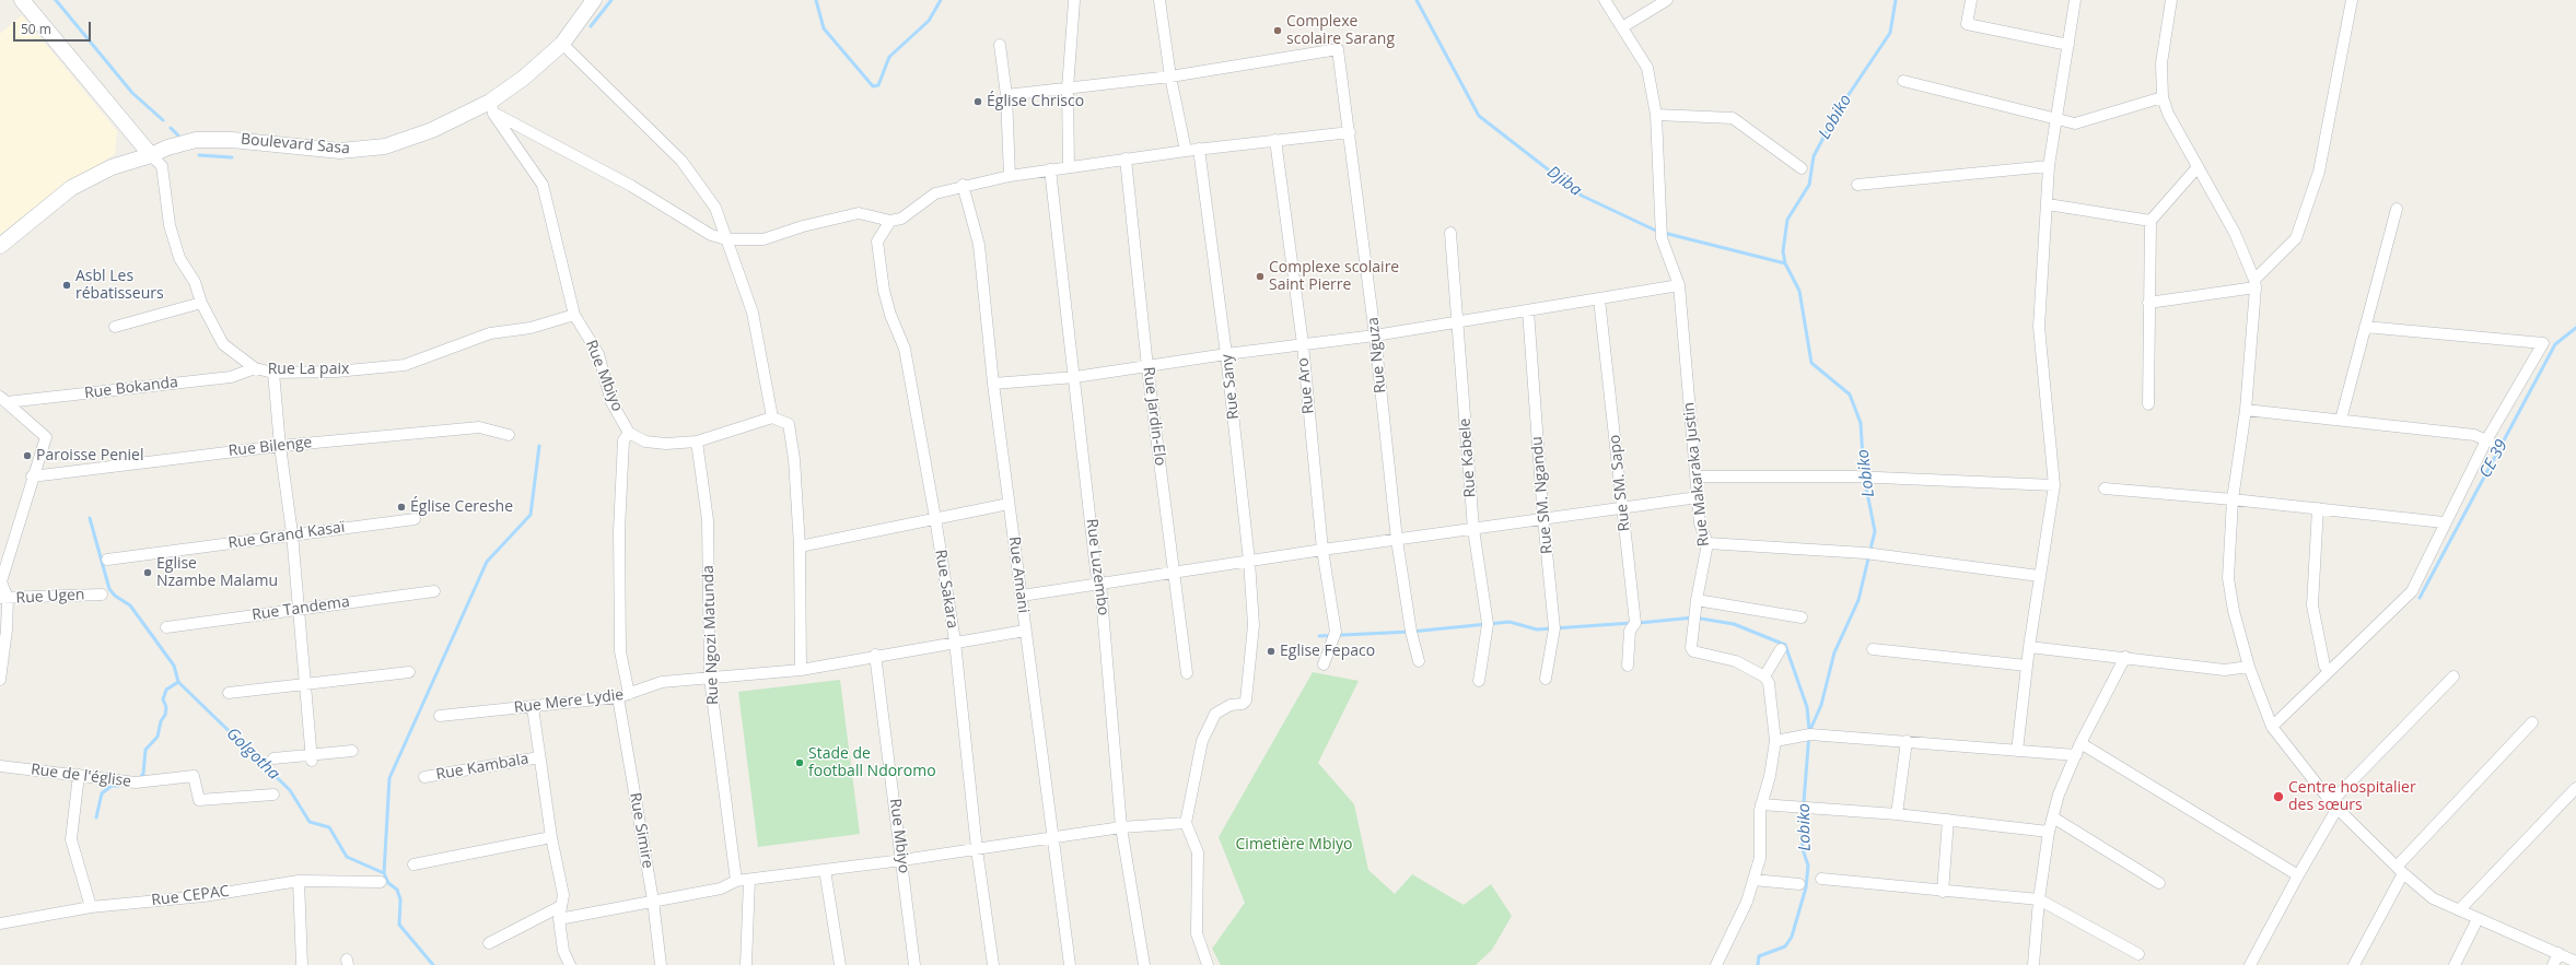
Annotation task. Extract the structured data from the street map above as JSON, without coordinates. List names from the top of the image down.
{
  "streets": {
    "street": [
      "Boulevard Sasa",
      "Rue Nguza",
      "Rue La paix",
      "Rue Mbiyo",
      "Rue Aro",
      "Rue Sany",
      "Rue Bokanda",
      "Rue Jardin-Elo",
      "Rue Bilenge",
      "Rue Kabele",
      "Rue Makaraka Justin",
      "Rue SM. Sapo",
      "Rue SM. Ngandu",
      "Rue Grand Kasaï",
      "Rue Luzembo",
      "Rue Amani",
      "Rue Sakara",
      "Rue Ugen",
      "Rue Tandema",
      "Rue Ngozi Matunda",
      "Rue Mere Lydie",
      "Rue Kambala",
      "Rue de l'église",
      "Rue Simire",
      "Rue CEPAC"
    ]
  },
  "crossings": [
    ["Boulevard Sasa", "Rue La paix"],
    ["Boulevard Sasa", "Rue Mbiyo"],
    ["Rue La paix", "Rue Mbiyo"],
    ["Rue La paix", "Rue Bokanda"],
    ["Rue Mbiyo", "Rue Mere Lydie"],
    ["Rue Amani", "Rue Mere Lydie"],
    ["Rue Sakara", "Rue Mere Lydie"],
    ["Rue Ngozi Matunda", "Rue Mere Lydie"],
    ["Rue Mere Lydie", "Rue Simire"]
  ],
  "water": [
    "Lobiko",
    "Djiba",
    "CE 39",
    "Golgotha"
  ],
  "parks": ["Cimetière Mbiyo"],
  "places": [
    "Complexe scolaire Sarang",
    "Église Chrisco",
    "Complexe scolaire Saint Pierre",
    "Asbl Les rébatisseurs",
    "Paroisse Peniel",
    "Église Cereshe",
    "Eglise Nzambe Malamu",
    "Eglise Fepaco",
    "Stade de football Ndoromo",
    "Centre hospitalier des sœurs"
  ],
  "scale_bar": "50 m"
}
